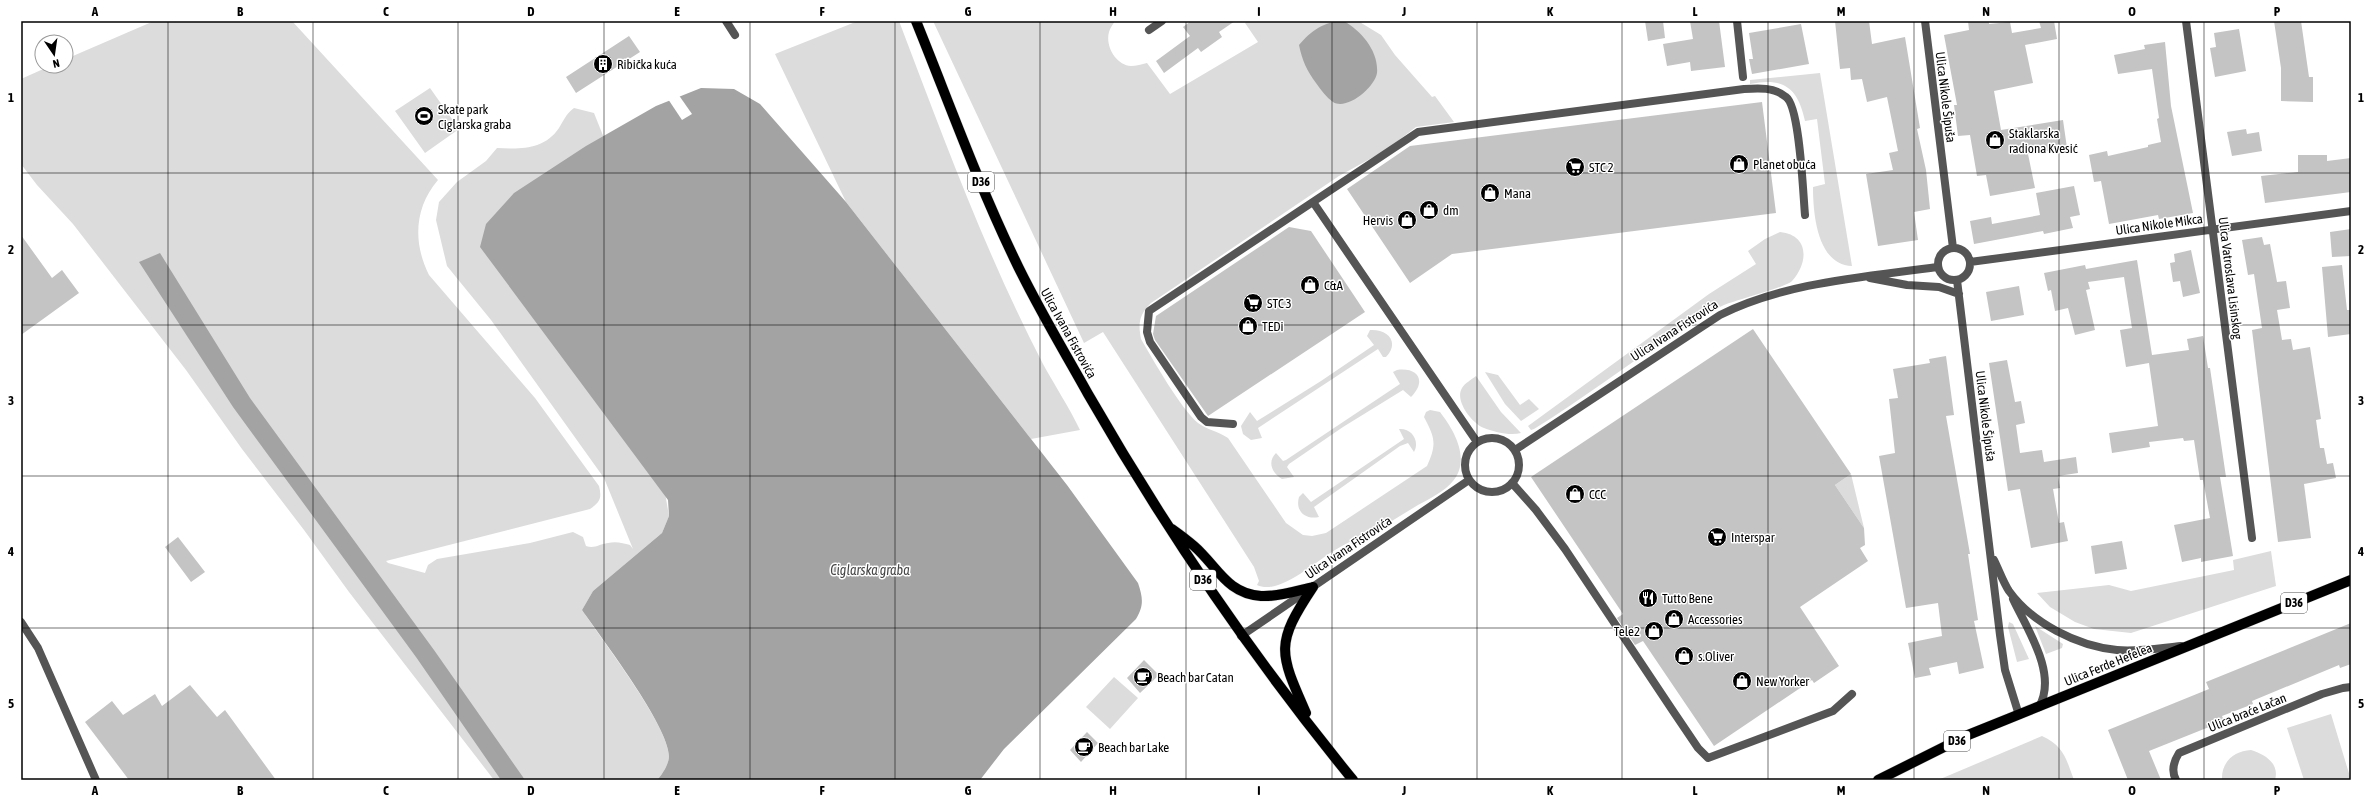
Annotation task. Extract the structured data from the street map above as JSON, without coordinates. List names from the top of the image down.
{
  "streets": {
    "main road": ["D36", "Ulica Ivana Fistrovića", "Ulica Ferde Hefelea"],
    "street": [
      "Ulica Nikole Šipuša",
      "Ulica Nikole Mikca",
      "Ulica Vatroslava Lisinskog",
      "Ulica braće Lačan"
    ]
  },
  "crossings": [
    ["Ulica Nikole Šipuša", "Ulica Nikole Mikca"],
    ["Ulica Nikole Šipuša", "Ulica Ivana Fistrovića"],
    ["Ulica Nikole Šipuša", "Ulica Ferde Hefelea"],
    ["Ulica Nikole Mikca", "Ulica Vatroslava Lisinskog"],
    ["Ulica Nikole Mikca", "Ulica Ivana Fistrovića"]
  ],
  "water": ["Ciglarska graba"],
  "places": {
    "building": ["Ribička kuća"],
    "sports": ["Skate park Ciglarska graba"],
    "shop": [
      "Staklarska radiona Kvesić",
      "Planet obuća",
      "Mana",
      "dm",
      "Hervis",
      "C&A",
      "TEDi",
      "CCC",
      "Accessories",
      "Tele2",
      "s.Oliver",
      "New Yorker"
    ],
    "supermarket": ["STC 2", "STC 3", "Interspar"],
    "restaurant": ["Tutto Bene"],
    "cafe": ["Beach bar Catan", "Beach bar Lake"]
  },
  "north": "bottom",
  "grid": {
    "columns": [
      "A",
      "B",
      "C",
      "D",
      "E",
      "F",
      "G",
      "H",
      "I",
      "J",
      "K",
      "L",
      "M",
      "N",
      "O",
      "P"
    ],
    "rows": [
      "1",
      "2",
      "3",
      "4",
      "5"
    ]
  }
}
